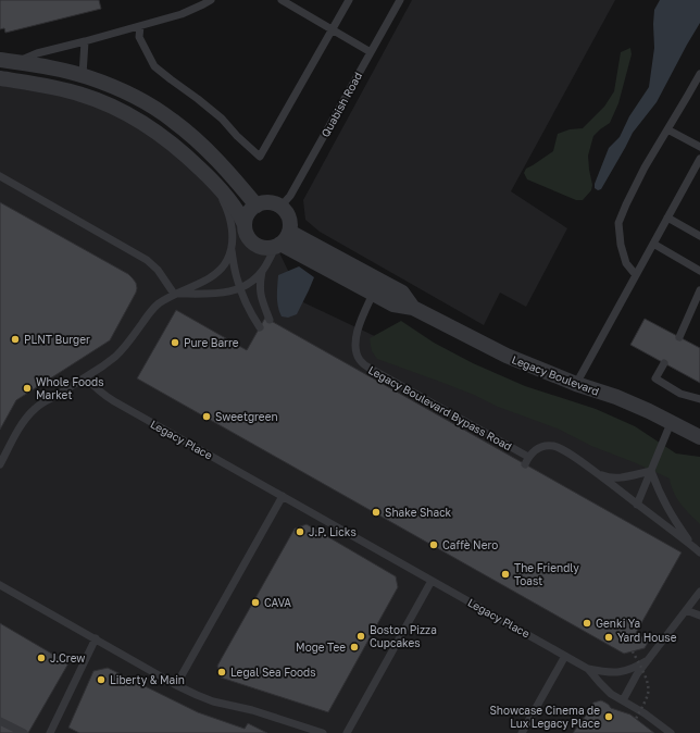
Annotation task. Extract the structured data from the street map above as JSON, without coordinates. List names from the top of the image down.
{
  "streets": {
    "street": ["Legacy Boulevard"],
    "lane": ["Quabish Road", "Legacy Boulevard Bypass Road", "Legacy Place"]
  },
  "crossings": [
    ["Quabish Road", "Legacy Boulevard"],
    ["Legacy Boulevard", "Legacy Boulevard Bypass Road"]
  ],
  "places": [
    "PLNT Burger",
    "Pure Barre",
    "Whole Foods Market",
    "Sweetgreen",
    "Shake Shack",
    "J.P. Licks",
    "Caffè Nero",
    "The Friendly Toast",
    "CAVA",
    "Genki Ya",
    "Boston Pizza Cupcakes",
    "Yard House",
    "Moge Tee",
    "J.Crew",
    "Legal Sea Foods",
    "Liberty & Main",
    "Showcase Cinema de Lux Legacy Place"
  ]
}
